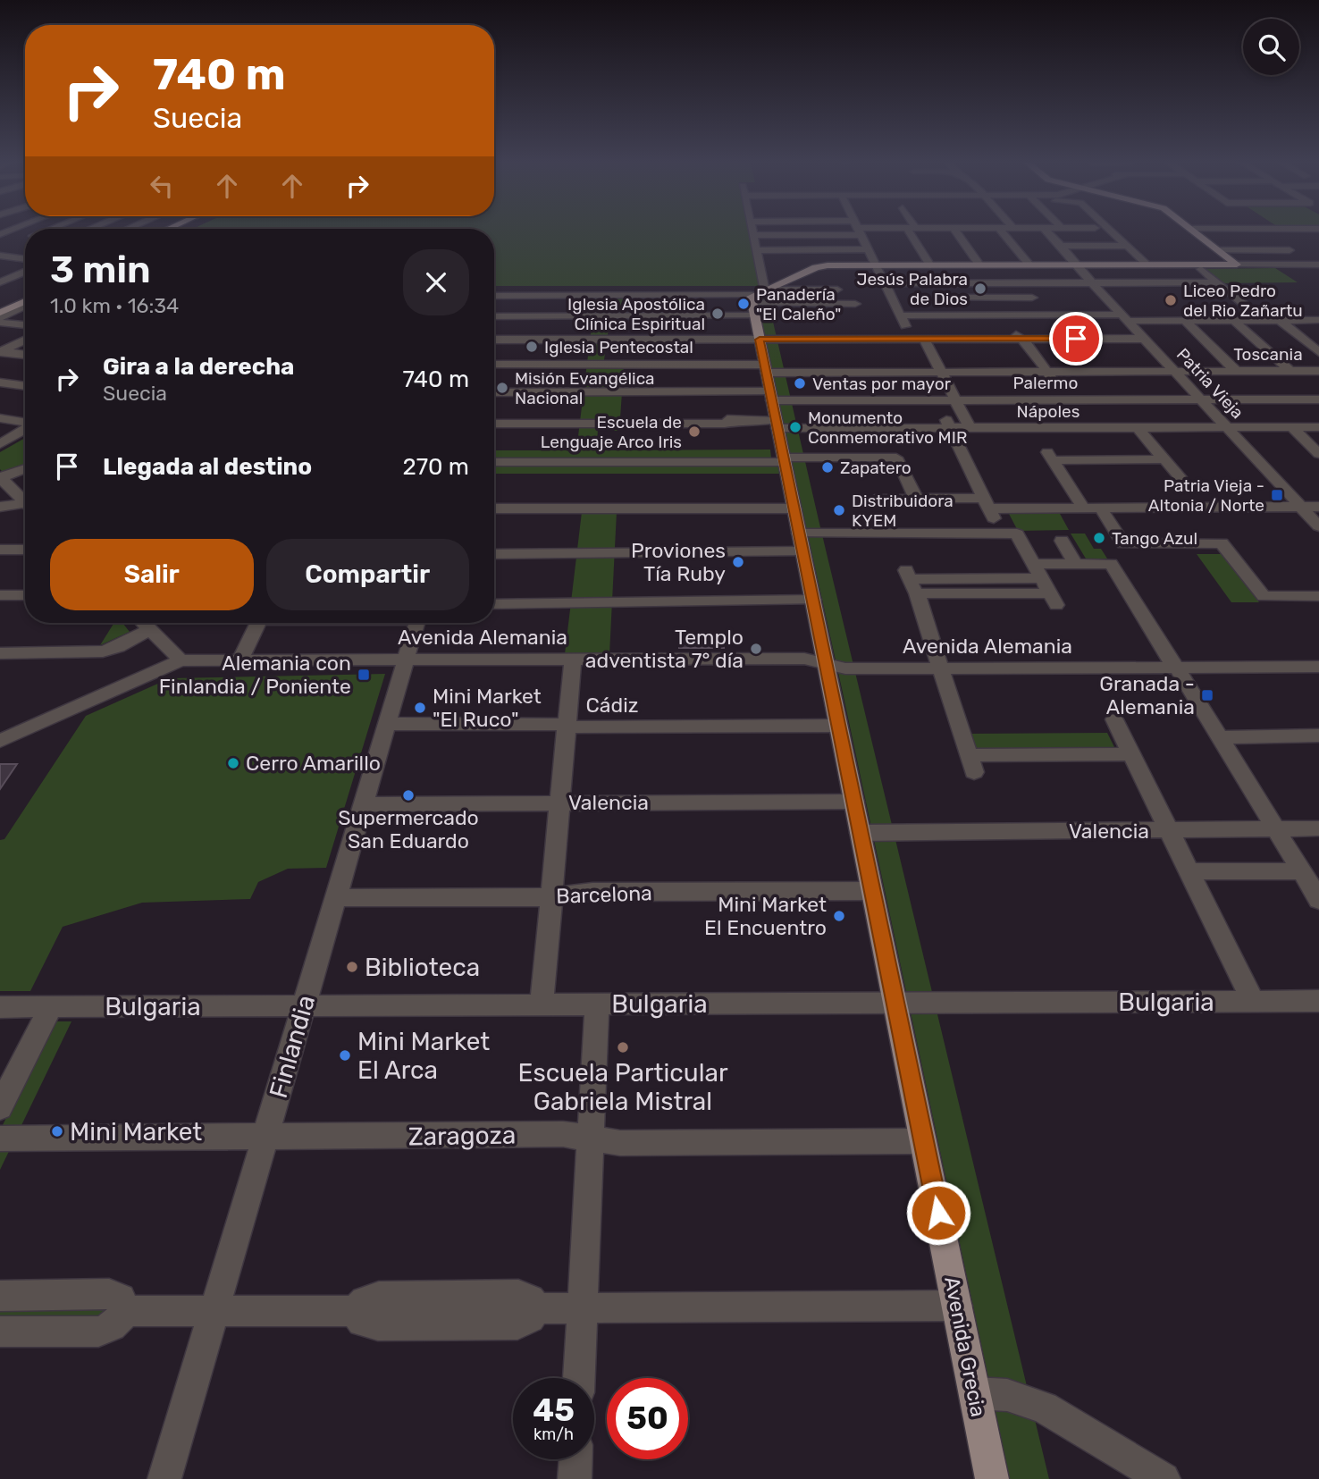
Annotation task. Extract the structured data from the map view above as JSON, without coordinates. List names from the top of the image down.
{
  "streets": {
    "main road": ["Avenida Grecia"],
    "street": [
      "Toscania",
      "Palermo",
      "Patria Vieja",
      "Nápoles",
      "Avenida Alemania",
      "Cádiz",
      "Valencia",
      "Barcelona",
      "Bulgaria",
      "Finlandia",
      "Zaragoza"
    ]
  },
  "crossings": [
    ["Toscania", "Patria Vieja"],
    ["Toscania", "Avenida Grecia"],
    ["Palermo", "Patria Vieja"],
    ["Palermo", "Nápoles"],
    ["Palermo", "Avenida Grecia"],
    ["Patria Vieja", "Nápoles"],
    ["Nápoles", "Avenida Grecia"],
    ["Avenida Alemania", "Finlandia"],
    ["Avenida Alemania", "Avenida Grecia"],
    ["Cádiz", "Finlandia"],
    ["Cádiz", "Avenida Grecia"],
    ["Valencia", "Finlandia"],
    ["Valencia", "Avenida Grecia"],
    ["Barcelona", "Finlandia"],
    ["Barcelona", "Avenida Grecia"],
    ["Bulgaria", "Finlandia"],
    ["Bulgaria", "Avenida Grecia"],
    ["Finlandia", "Zaragoza"],
    ["Zaragoza", "Avenida Grecia"]
  ],
  "places": {
    "other": [
      "Jesús Palabra de Dios",
      "Liceo Pedro del Rio Zañartu",
      "Panadería \"El Caleño\"",
      "Iglesia Apostólica Clínica Espiritual",
      "Iglesia Pentecostal",
      "Ventas por mayor",
      "Misión Evangélica Nacional",
      "Monumento Conmemorativo MIR",
      "Escuela de Lenguaje Arco Iris",
      "Zapatero",
      "Distribuidora KYEM",
      "Tango Azul",
      "Proviones Tía Ruby",
      "Templo adventista 7° día",
      "Mini Market \"El Ruco\"",
      "Cerro Amarillo",
      "Supermercado San Eduardo",
      "Mini Market El Encuentro",
      "Biblioteca",
      "Escuela Particular Gabriela Mistral",
      "Mini Market El Arca",
      "Mini Market"
    ],
    "transit": ["Patria Vieja - Altonia / Norte", "Alemania con Finlandia / Poniente", "Granada - Alemania"]
  },
  "page": {
    "turn": ["740 m", "Suecia"],
    "heading": ["3 min", "1.0 km · 16:34"],
    "list": [
      {
        "name": "Gira a la derecha",
        "note": "Suecia",
        "value": "740 m"
      },
      {
        "name": "Llegada al destino",
        "value": "270 m"
      }
    ],
    "buttons": ["Salir", "Compartir"],
    "speed": "45 km/h",
    "limit": "50"
  }
}
